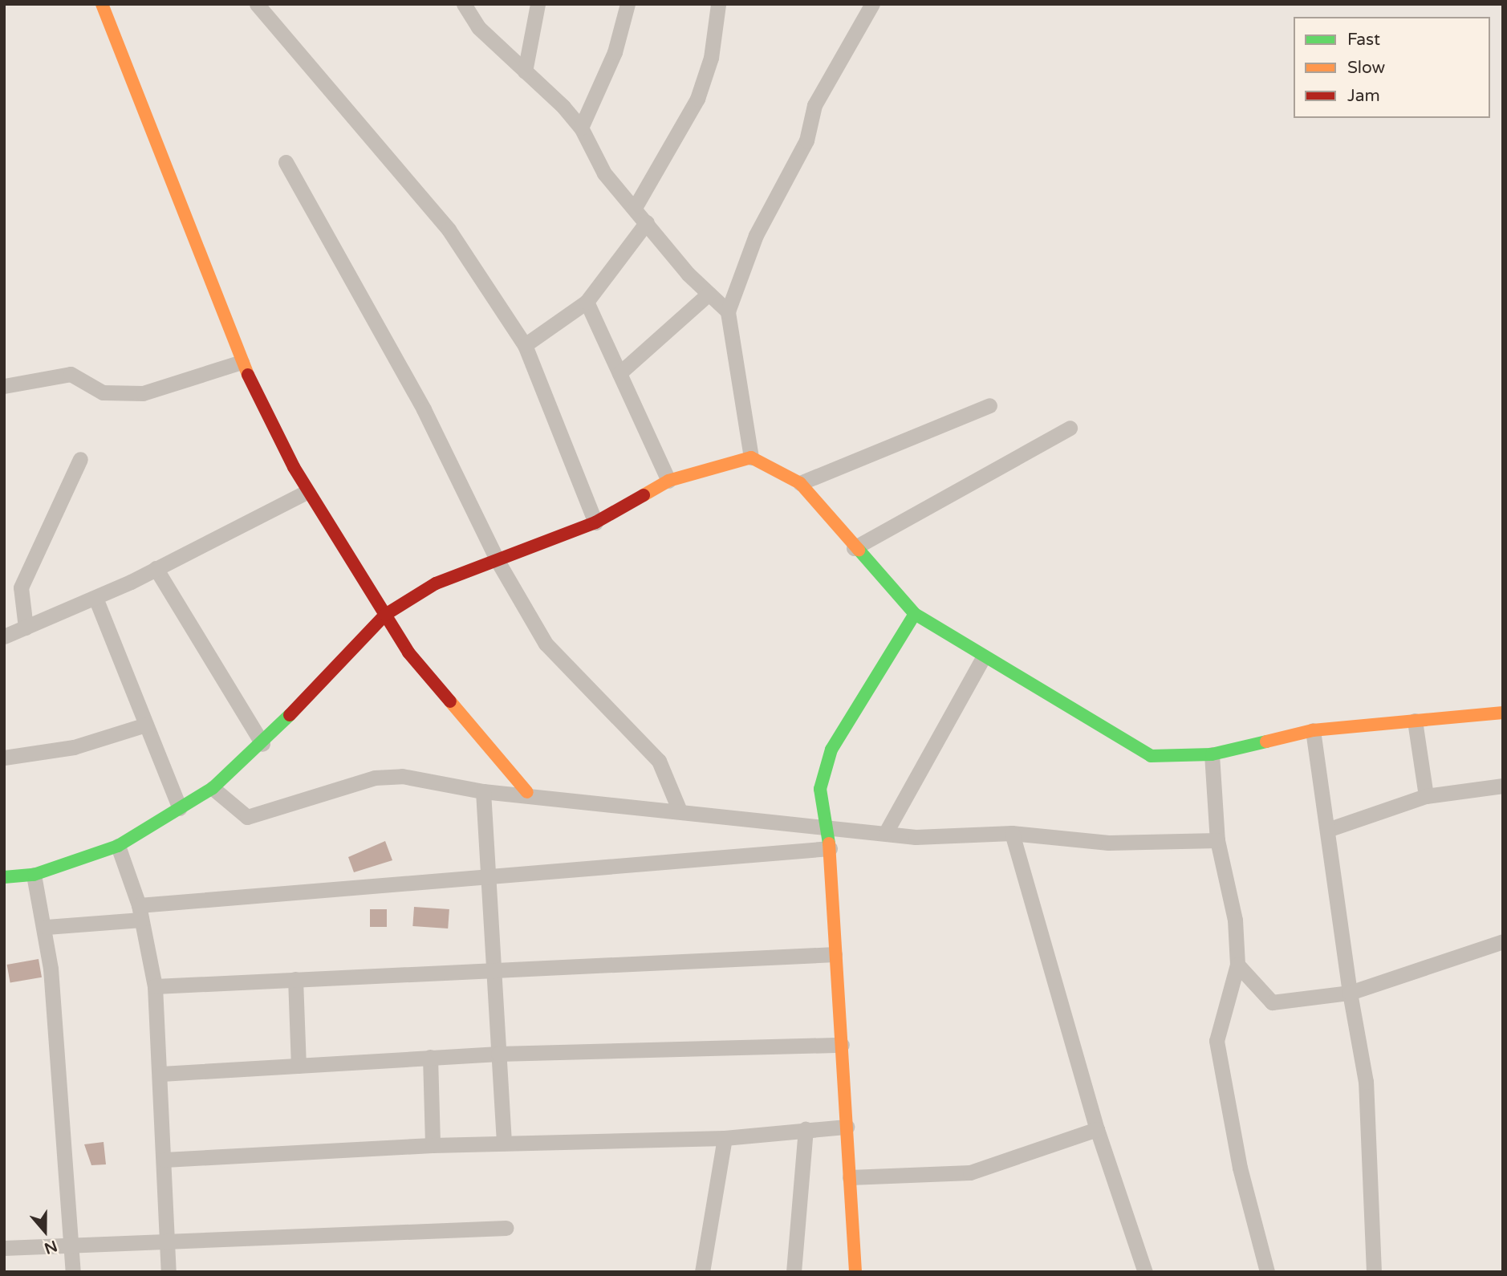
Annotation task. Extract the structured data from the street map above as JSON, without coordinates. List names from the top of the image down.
{
  "legend": ["Fast", "Slow", "Jam"],
  "north": "bottom"
}
